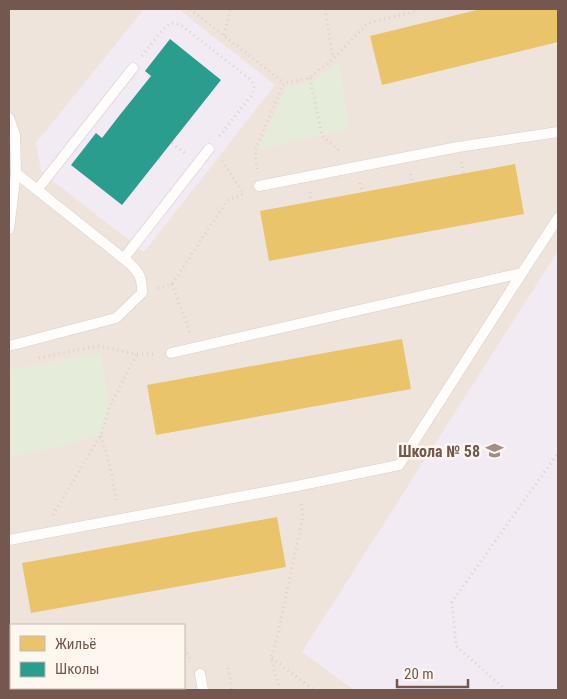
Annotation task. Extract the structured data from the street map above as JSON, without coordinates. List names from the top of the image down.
{
  "places": {
    "school or university": ["Школа № 58"]
  },
  "legend": ["Жильё", "Школы"],
  "scale_bar": "20 m"
}
